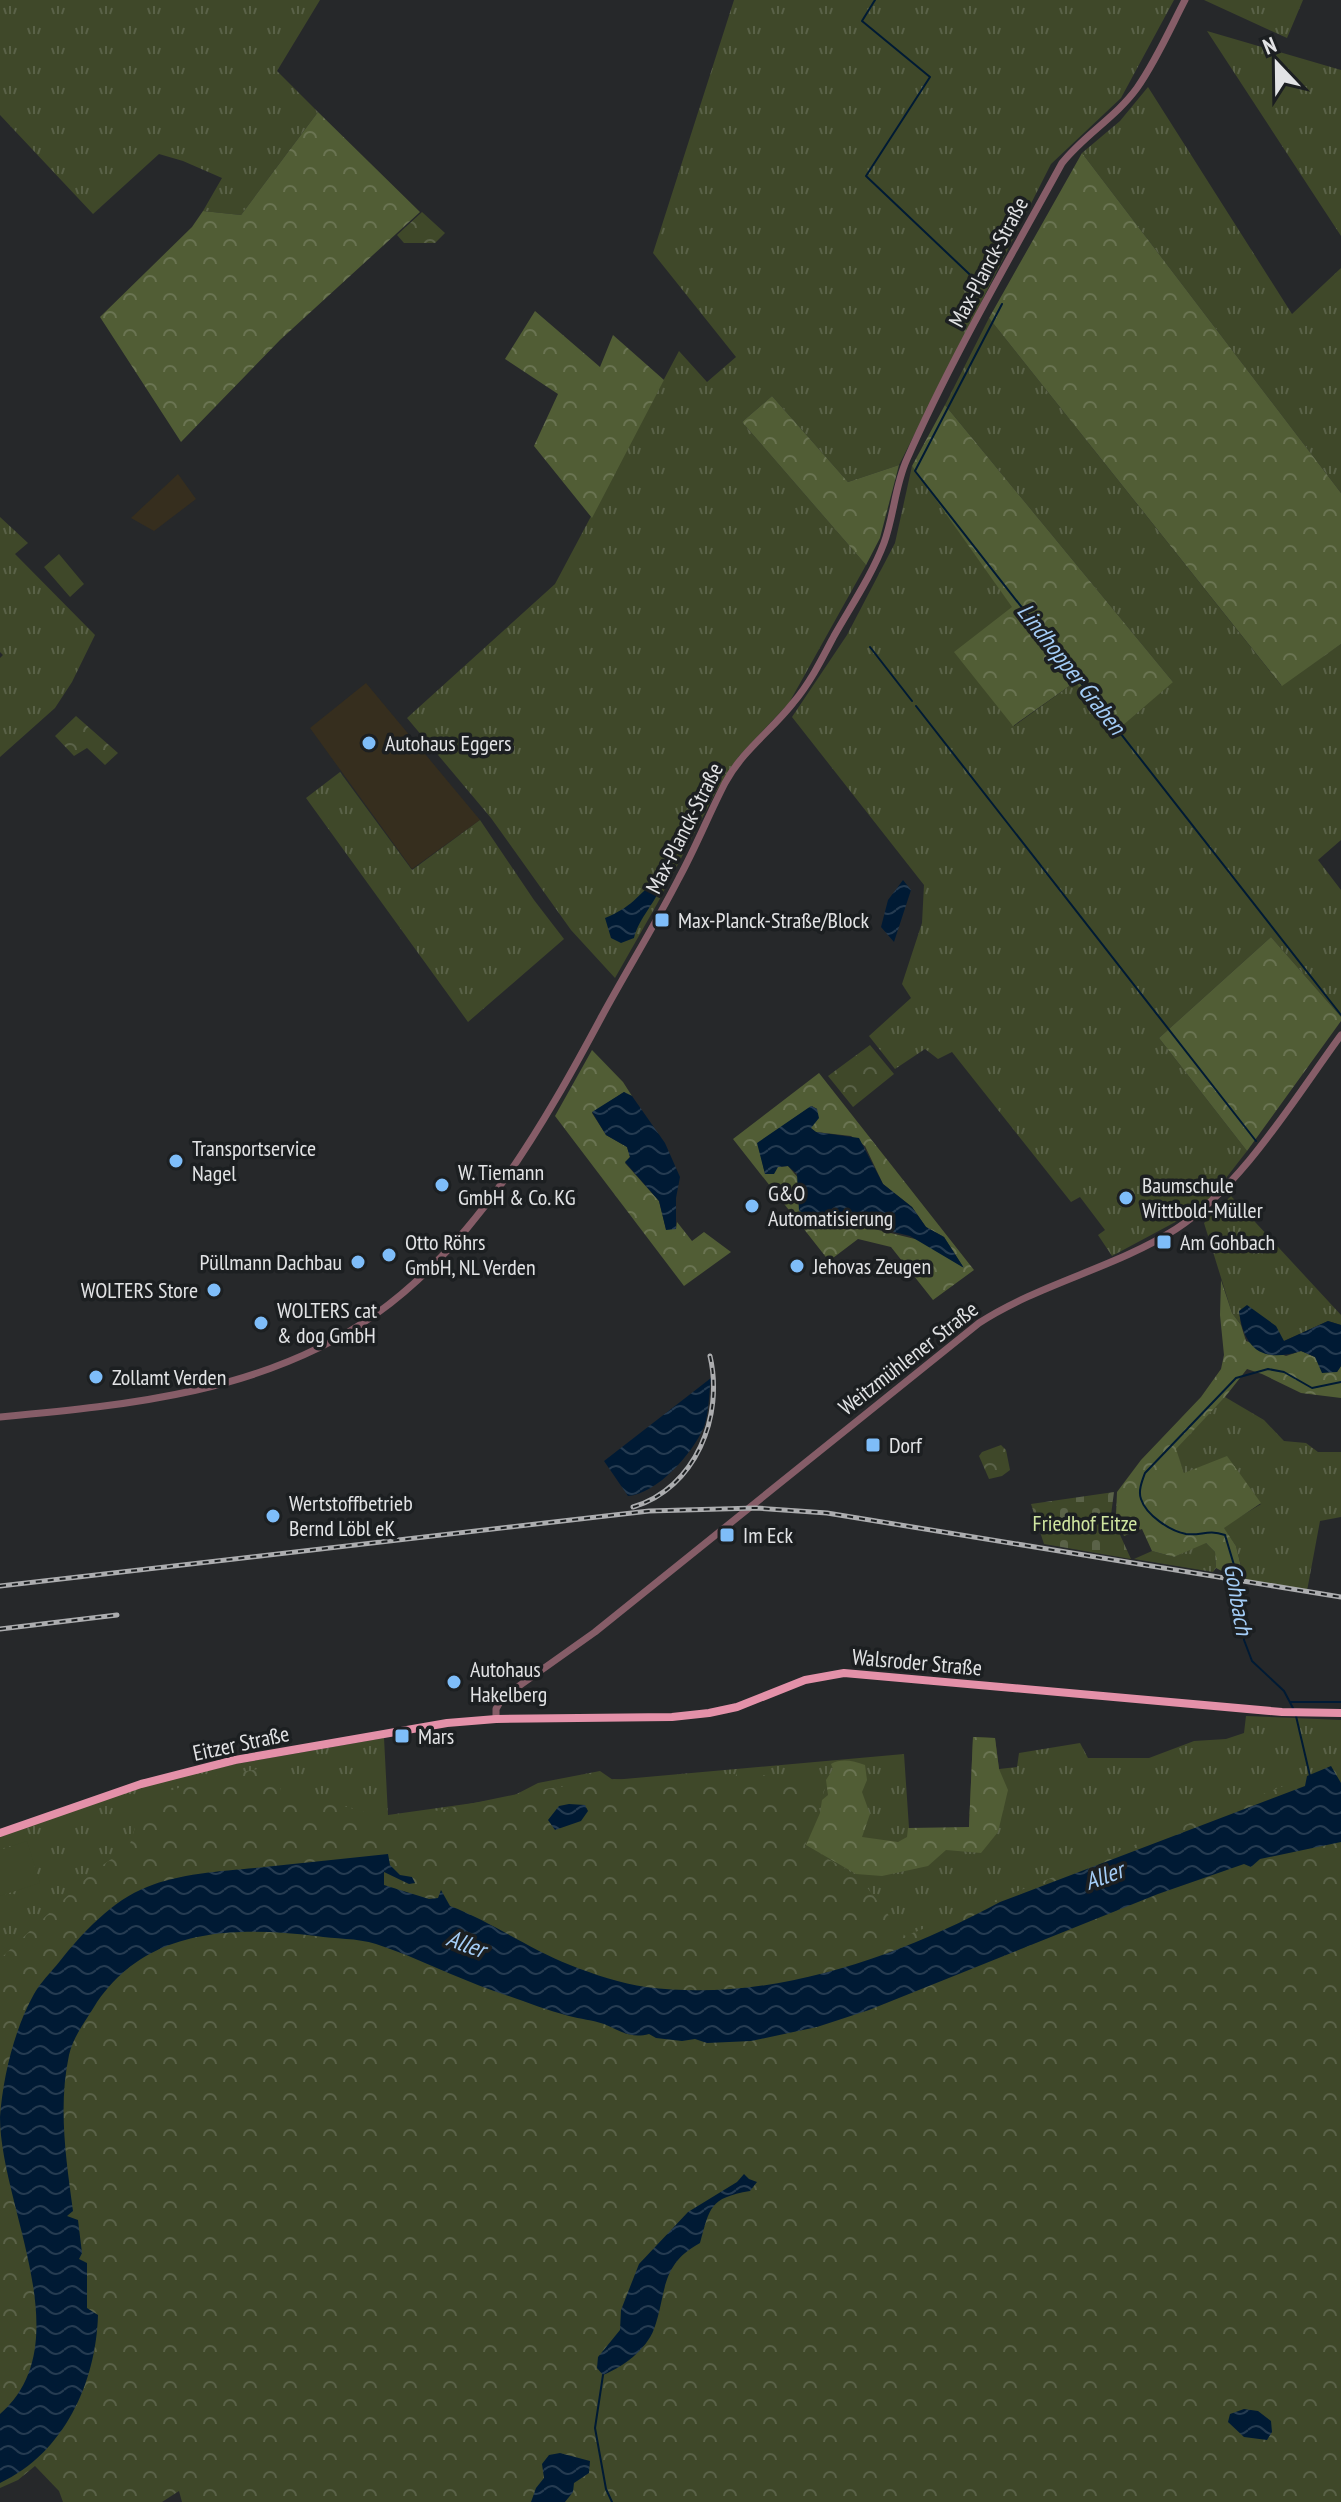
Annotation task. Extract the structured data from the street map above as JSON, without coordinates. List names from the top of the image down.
{
  "streets": {
    "main road": ["Walsroder Straße", "Eitzer Straße"],
    "street": ["Max-Planck-Straße", "Weitzmühlener Straße"]
  },
  "crossings": [
    ["Weitzmühlener Straße", "Walsroder Straße"],
    ["Weitzmühlener Straße", "Eitzer Straße"],
    ["Walsroder Straße", "Eitzer Straße"]
  ],
  "water": ["Lindhopper Graben", "Gohbach", "Aller"],
  "parks": ["Friedhof Eitze"],
  "places": {
    "other": [
      "Autohaus Eggers",
      "Transportservice Nagel",
      "W. Tiemann GmbH & Co. KG",
      "Baumschule Wittbold-Müller",
      "G&O Automatisierung",
      "Otto Röhrs GmbH, NL Verden",
      "Püllmann Dachbau",
      "Jehovas Zeugen",
      "WOLTERS Store",
      "WOLTERS cat & dog GmbH",
      "Zollamt Verden",
      "Wertstoffbetrieb Bernd Löbl eK",
      "Autohaus Hakelberg"
    ],
    "transit": [
      "Max-Planck-Straße/Block",
      "Am Gohbach",
      "Dorf",
      "Im Eck",
      "Mars"
    ]
  },
  "north": "top"
}
